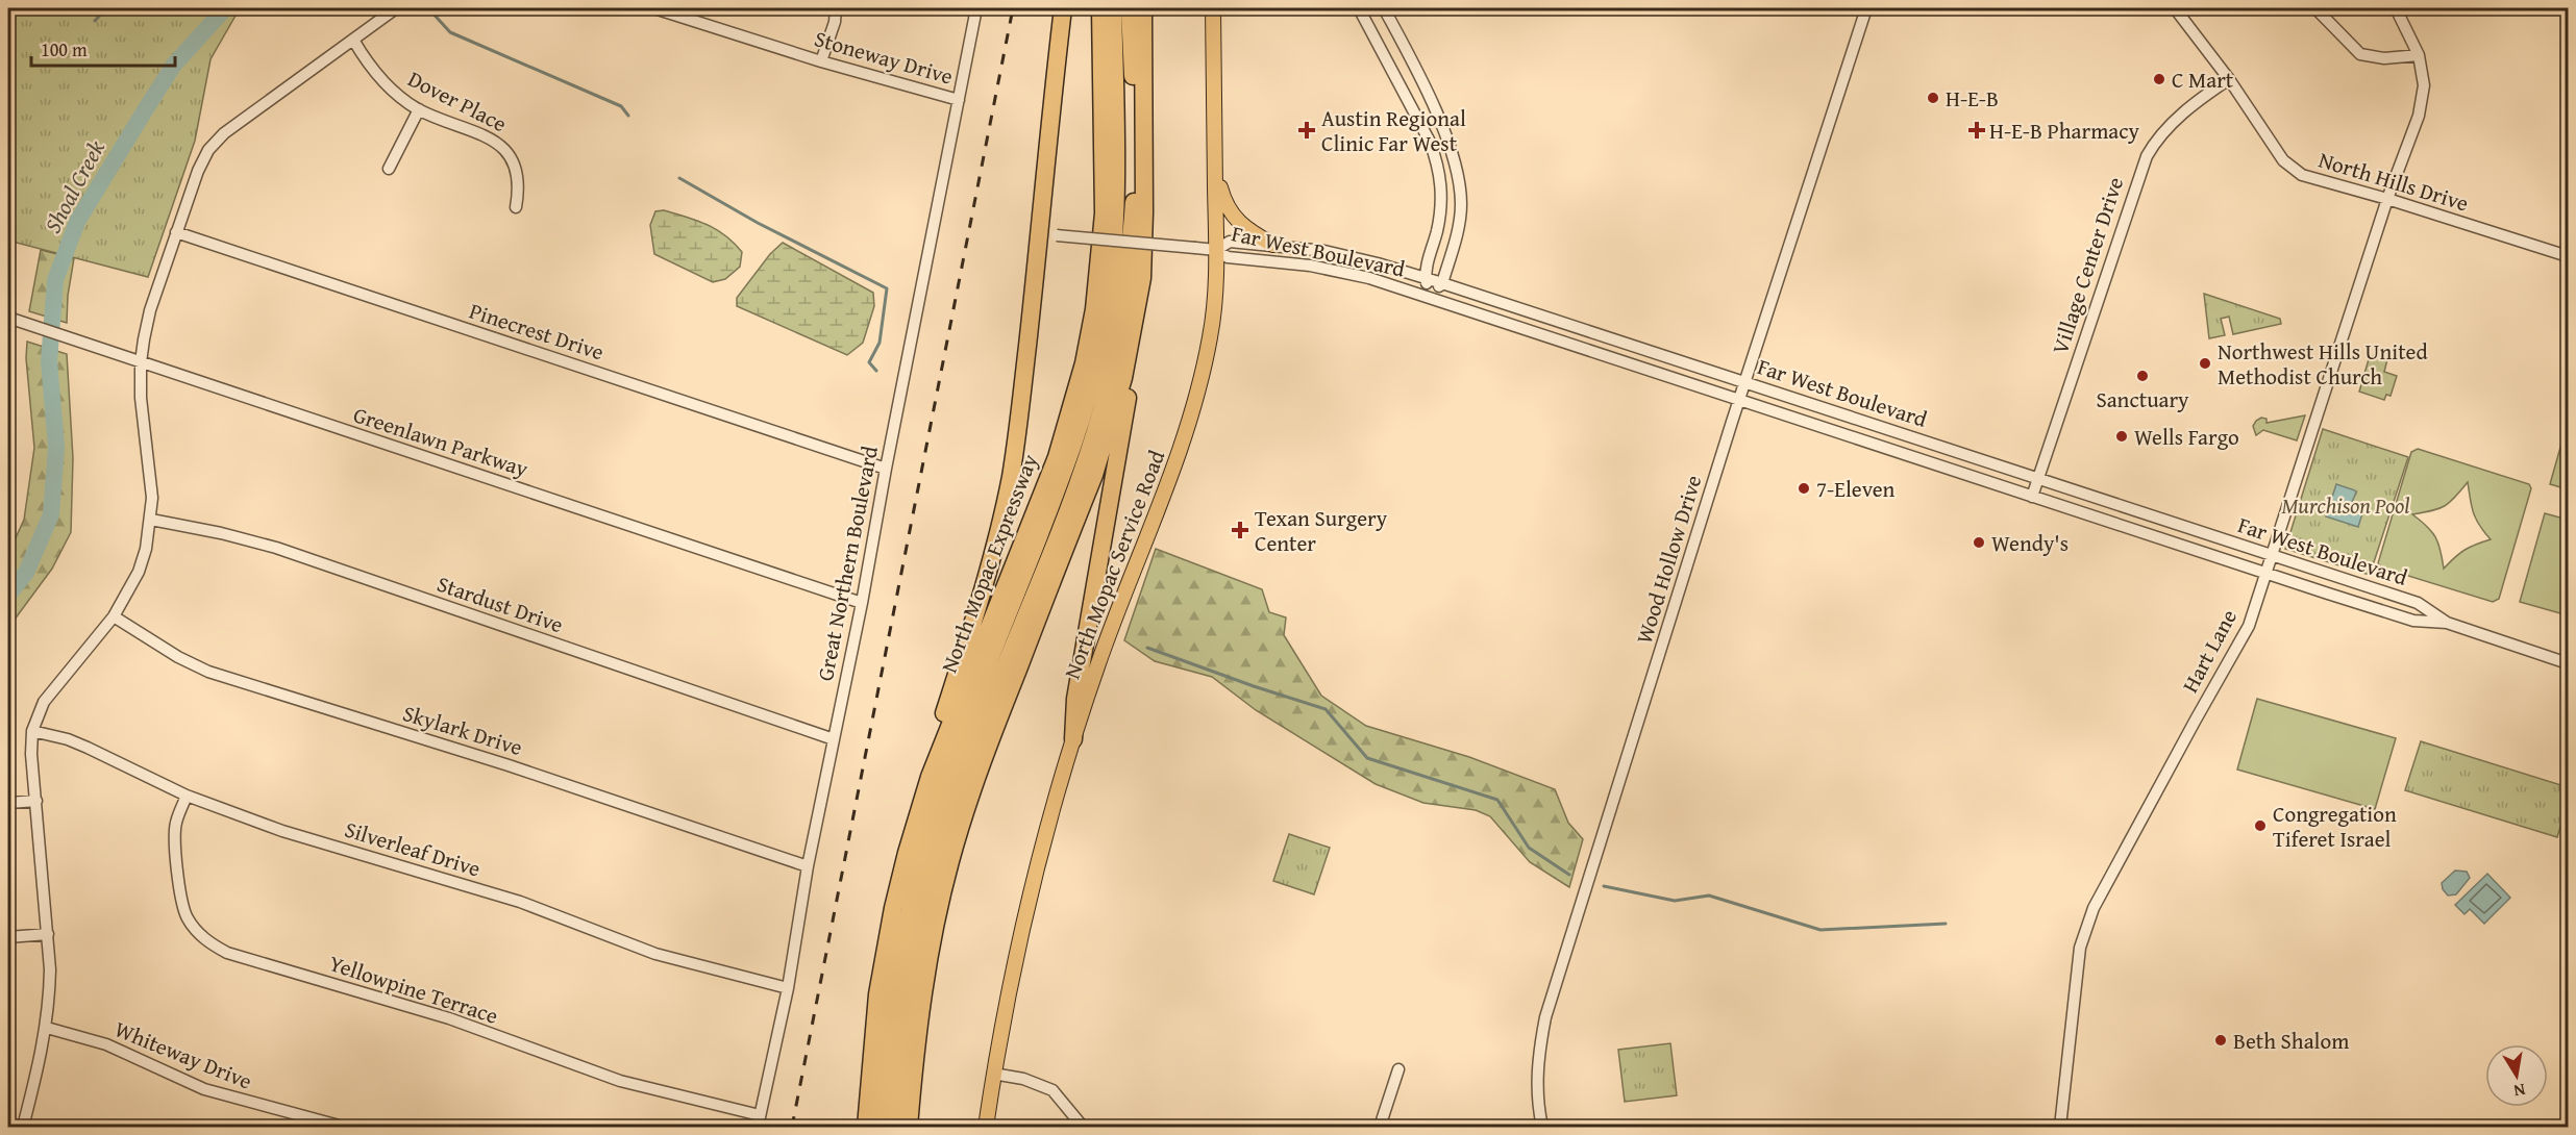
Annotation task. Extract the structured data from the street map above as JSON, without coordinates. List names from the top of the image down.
{
  "streets": {
    "highway": ["North Mopac Expressway"],
    "main road": ["North Mopac Service Road"],
    "street": [
      "Stoneway Drive",
      "Dover Place",
      "North Hills Drive",
      "Far West Boulevard",
      "Village Center Drive",
      "Pinecrest Drive",
      "Greenlawn Parkway",
      "Wood Hollow Drive",
      "Great Northern Boulevard",
      "Stardust Drive",
      "Hart Lane",
      "Skylark Drive",
      "Silverleaf Drive",
      "Yellowpine Terrace",
      "Whiteway Drive"
    ]
  },
  "crossings": [
    ["Stoneway Drive", "Great Northern Boulevard"],
    ["North Hills Drive", "Village Center Drive"],
    ["North Hills Drive", "Hart Lane"],
    ["Far West Boulevard", "Village Center Drive"],
    ["Far West Boulevard", "Wood Hollow Drive"],
    ["Far West Boulevard", "North Mopac Service Road"],
    ["Far West Boulevard", "Hart Lane"],
    ["Pinecrest Drive", "Great Northern Boulevard"],
    ["Greenlawn Parkway", "Great Northern Boulevard"],
    ["Great Northern Boulevard", "Stardust Drive"],
    ["Great Northern Boulevard", "Skylark Drive"],
    ["Great Northern Boulevard", "Silverleaf Drive"],
    ["Great Northern Boulevard", "Yellowpine Terrace"],
    ["Silverleaf Drive", "Yellowpine Terrace"]
  ],
  "water": ["Shoal Creek"],
  "parks": ["Murchison Pool"],
  "places": {
    "other": [
      "C Mart",
      "H-E-B",
      "Northwest Hills United Methodist Church",
      "Sanctuary",
      "Wells Fargo",
      "7-Eleven",
      "Wendy's",
      "Congregation Tiferet Israel",
      "Beth Shalom"
    ],
    "health": ["Austin Regional Clinic Far West", "H-E-B Pharmacy", "Texan Surgery Center"]
  },
  "scale_bar": "100 m",
  "north": "bottom"
}
